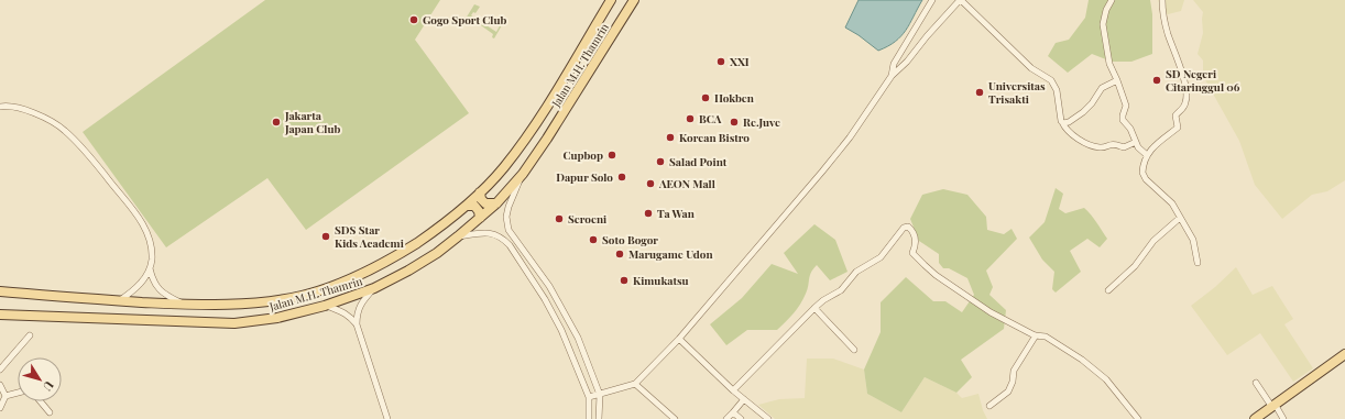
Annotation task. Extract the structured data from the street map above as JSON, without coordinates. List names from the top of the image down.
{
  "streets": {
    "main road": ["Jalan M.H. Thamrin"]
  },
  "places": [
    "Gogo Sport Club",
    "XXI",
    "SD Negeri Citaringgul 06",
    "Universitas Trisakti",
    "Hokben",
    "BCA",
    "Jakarta Japan Club",
    "Re.Juve",
    "Korean Bistro",
    "Cupbop",
    "Salad Point",
    "Dapur Solo",
    "AEON Mall",
    "Ta Wan",
    "Seroeni",
    "SDS Star Kids Academi",
    "Soto Bogor",
    "Marugame Udon",
    "Kimukatsu"
  ],
  "north": "bottom right"
}
